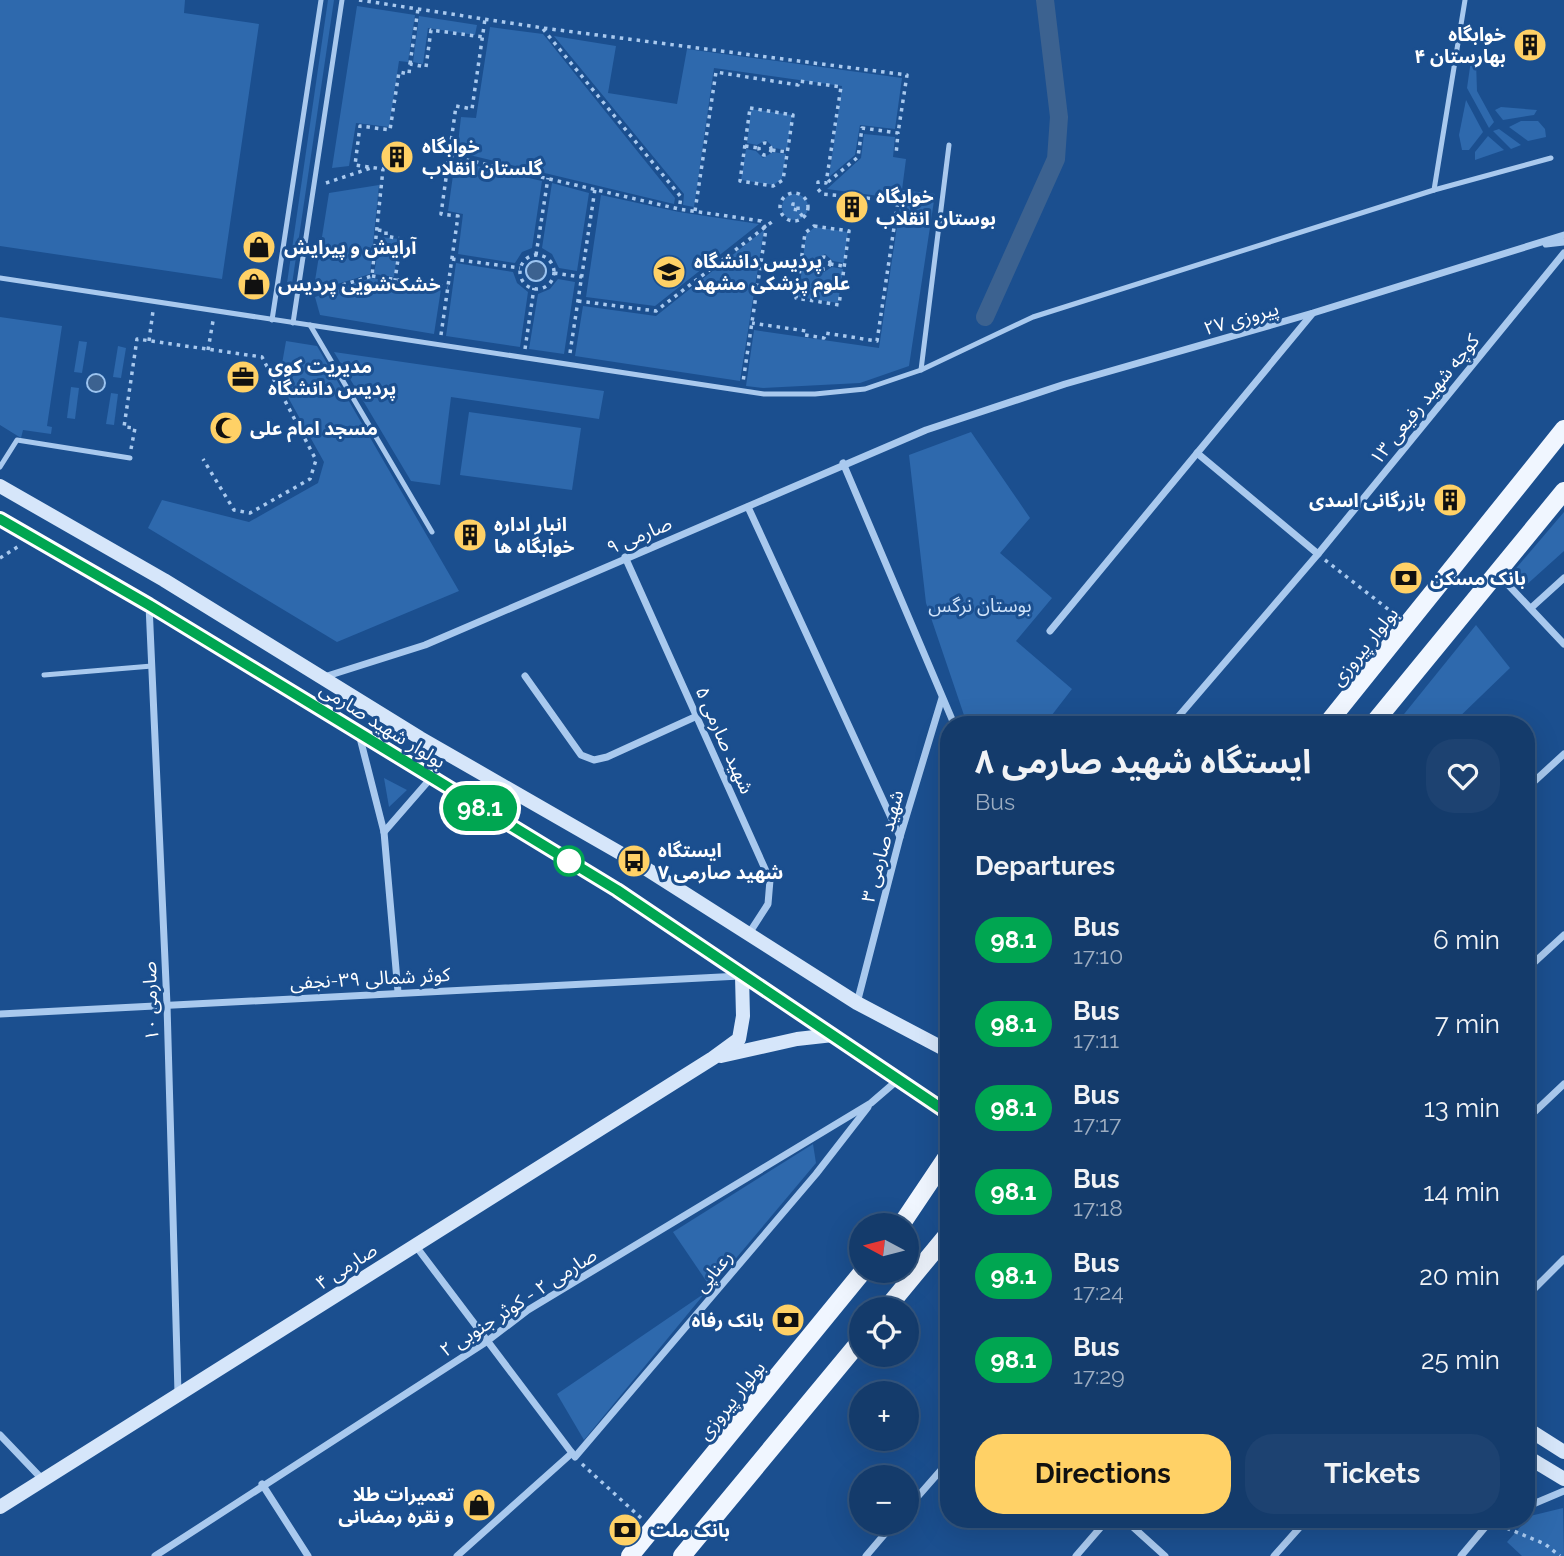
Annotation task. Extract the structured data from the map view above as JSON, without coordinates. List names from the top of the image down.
{
  "streets": {
    "main road": ["بولوار پیروزی", "بولوار شهید صارمی", "صارمی ۴"],
    "street": [
      "پیروزی ۲۷",
      "کوچه شهید رفیعی ۱۳",
      "صارمی ۹",
      "شهید صارمی ۵",
      "شهید صارمی ۳",
      "کوثر شمالی ۳۹-نجفی",
      "صارمی ۱۰",
      "رعناپی",
      "صارمی ۲ - کوثر جنوبی ۲"
    ]
  },
  "crossings": [
    ["پیروزی ۲۷", "صارمی ۹"],
    ["صارمی ۹", "بولوار شهید صارمی"],
    ["صارمی ۹", "شهید صارمی ۵"],
    ["بولوار شهید صارمی", "شهید صارمی ۵"],
    ["بولوار شهید صارمی", "شهید صارمی ۳"],
    ["بولوار شهید صارمی", "کوثر شمالی ۳۹-نجفی"],
    ["بولوار شهید صارمی", "صارمی ۱۰"],
    ["بولوار شهید صارمی", "صارمی ۲ - کوثر جنوبی ۲"],
    ["کوثر شمالی ۳۹-نجفی", "صارمی ۱۰"],
    ["صارمی ۱۰", "صارمی ۴"],
    ["رعناپی", "صارمی ۲ - کوثر جنوبی ۲"]
  ],
  "parks": ["بوستان نرگس"],
  "places": {
    "building": [
      "خوابگاه بهارستان ۴",
      "خوابگاه گلستان انقلاب",
      "خوابگاه بوستان انقلاب",
      "بازرگانی اسدی",
      "انبار اداره خوابگاه ها"
    ],
    "shop": ["آرایش و پیرایش", "خشک‌شویی پردیس", "تعمیرات طلا و نقره رمضانی"],
    "school or university": ["پردیس دانشگاه علوم پزشکی مشهد"],
    "office": ["مدیریت کوی پردیس دانشگاه"],
    "mosque": ["مسجد امام علی"],
    "bank": ["بانک مسکن", "بانک رفاه", "بانک ملت"],
    "bus stop": ["ایستگاه شهید صارمی ۷"]
  },
  "lines": ["bus line 98.1"],
  "north": "left",
  "page": {
    "on_map": "98.1",
    "heading": [
      ["ایستگاه شهید صارمی ۸", "Bus"],
      "Departures"
    ],
    "list": [
      {
        "mark": "98.1",
        "name": "Bus",
        "note": "17:10",
        "value": "6 min"
      },
      {
        "mark": "98.1",
        "name": "Bus",
        "note": "17:11",
        "value": "7 min"
      },
      {
        "mark": "98.1",
        "name": "Bus",
        "note": "17:17",
        "value": "13 min"
      },
      {
        "mark": "98.1",
        "name": "Bus",
        "note": "17:18",
        "value": "14 min"
      },
      {
        "mark": "98.1",
        "name": "Bus",
        "note": "17:24",
        "value": "20 min"
      },
      {
        "mark": "98.1",
        "name": "Bus",
        "note": "17:29",
        "value": "25 min"
      }
    ],
    "map_buttons": ["+", "−"],
    "buttons": ["Directions", "Tickets"]
  }
}
